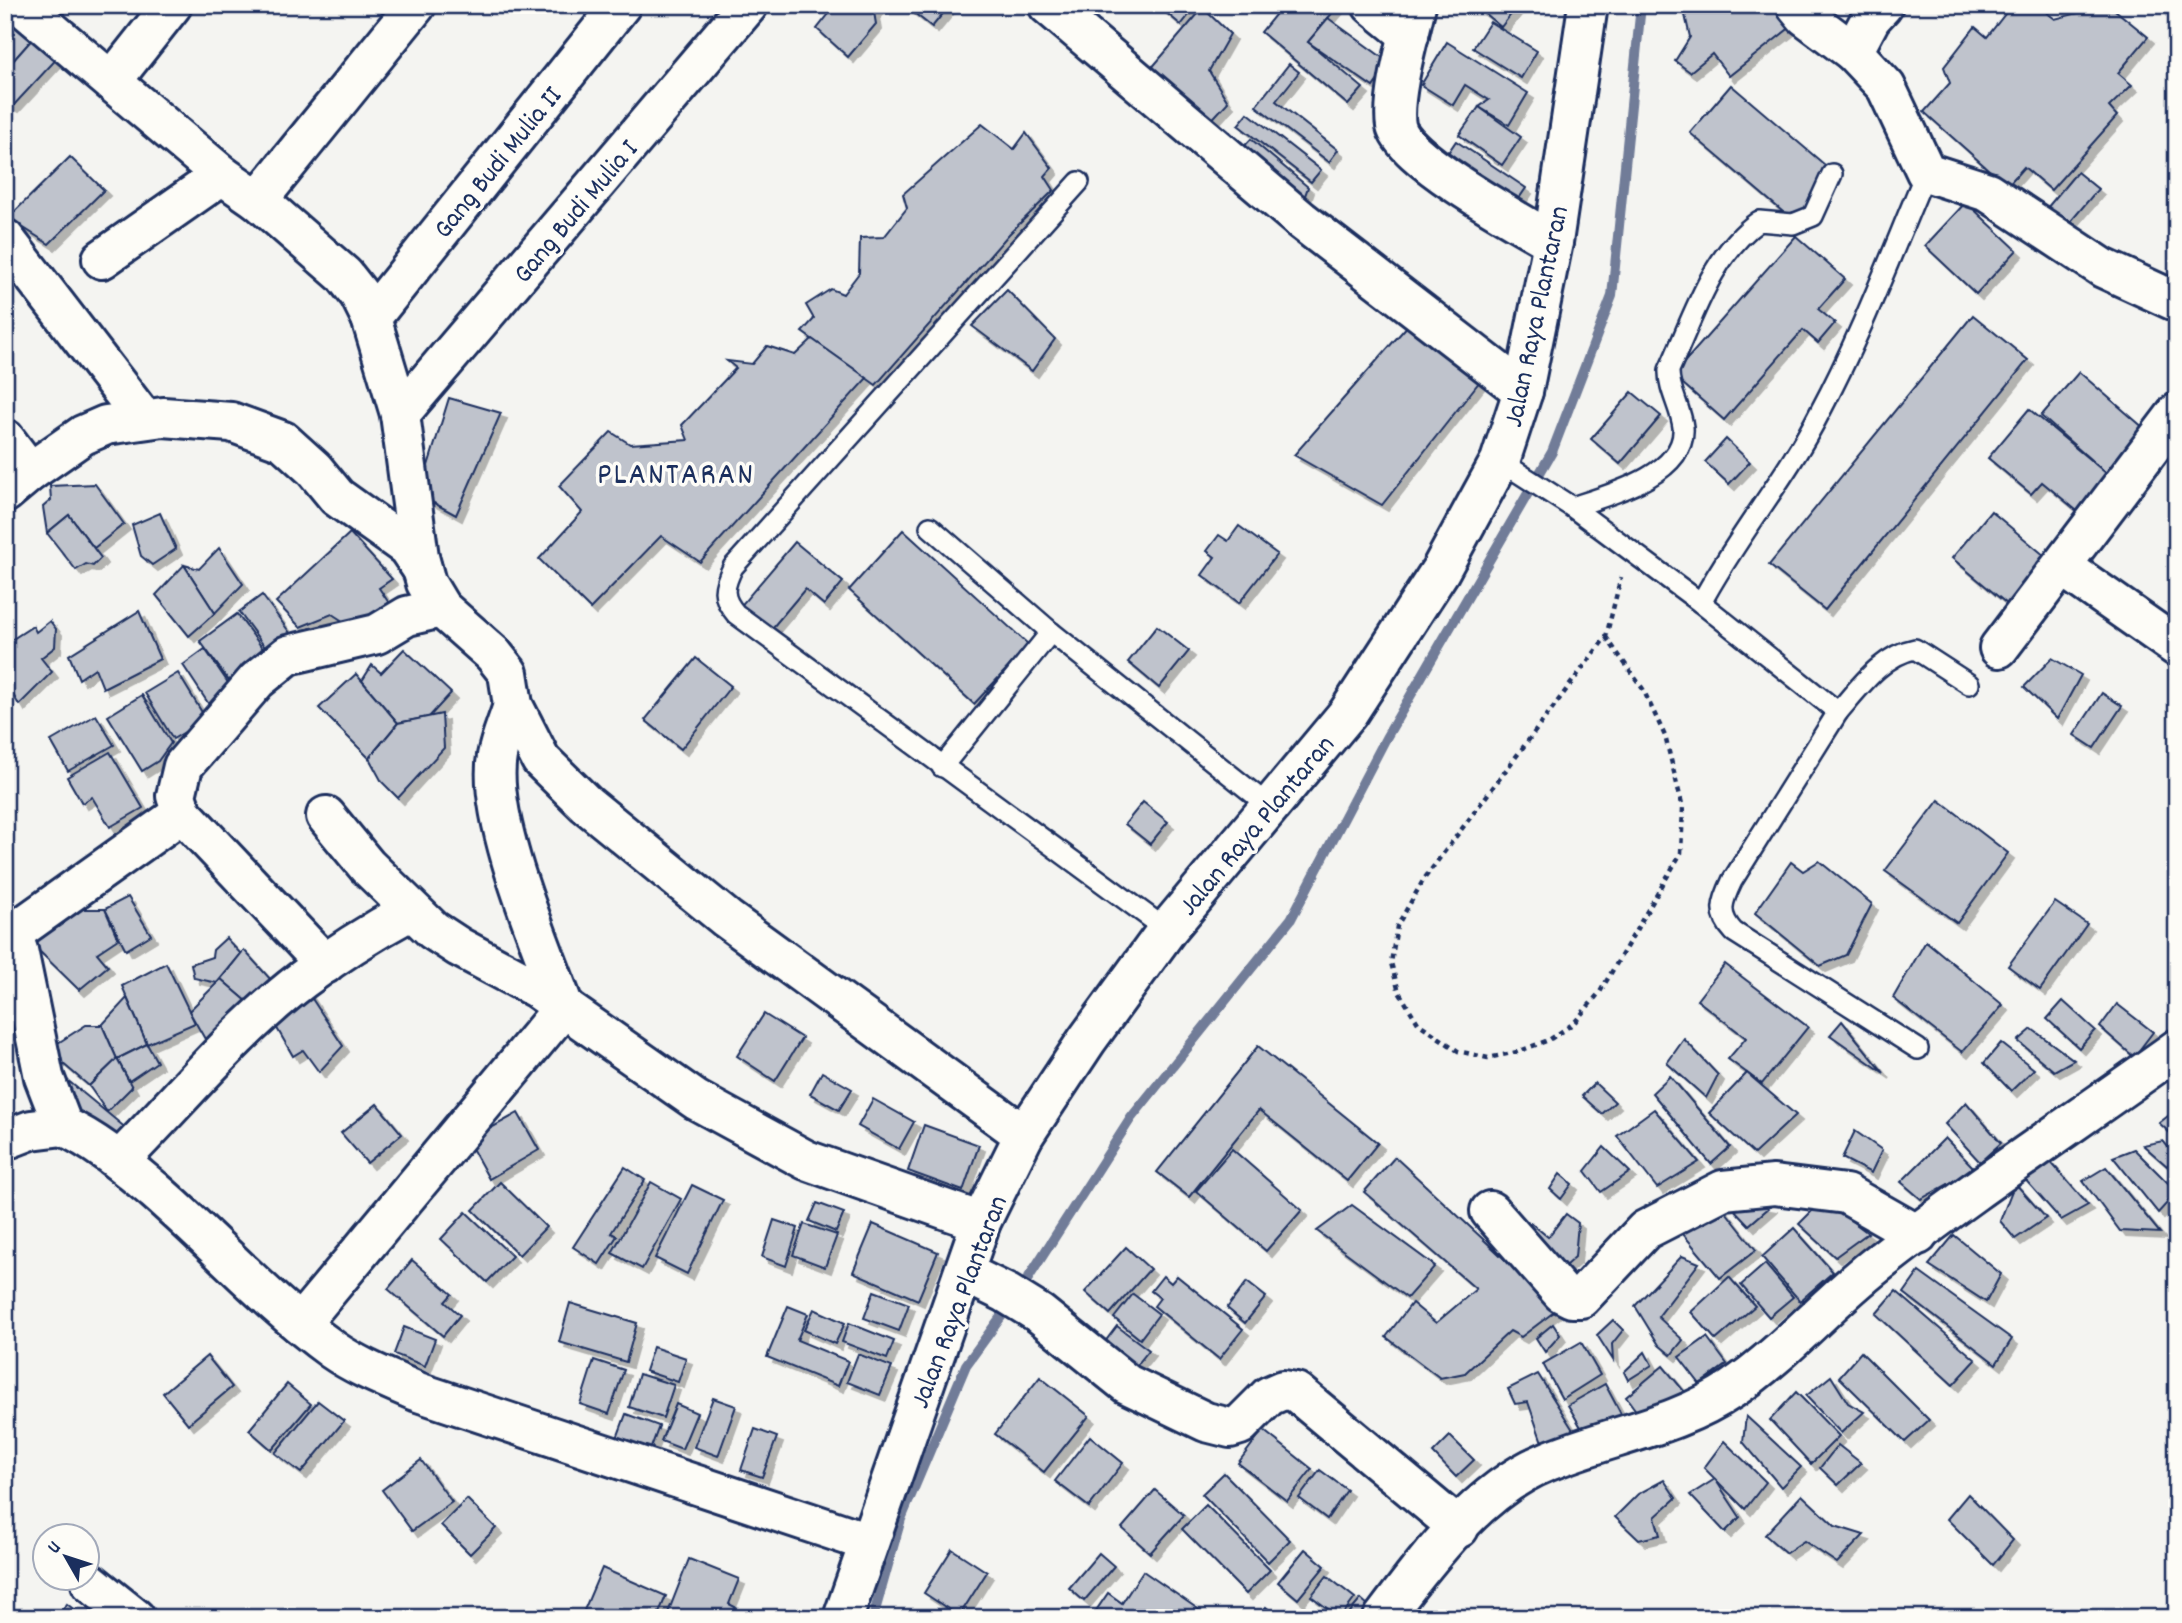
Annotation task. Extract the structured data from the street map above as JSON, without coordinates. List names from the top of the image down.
{
  "streets": {
    "street": ["Gang Budi Mulia II", "Gang Budi Mulia I", "Jalan Raya Plantaran"]
  },
  "districts": ["PLANTARAN"],
  "north": "top left"
}
